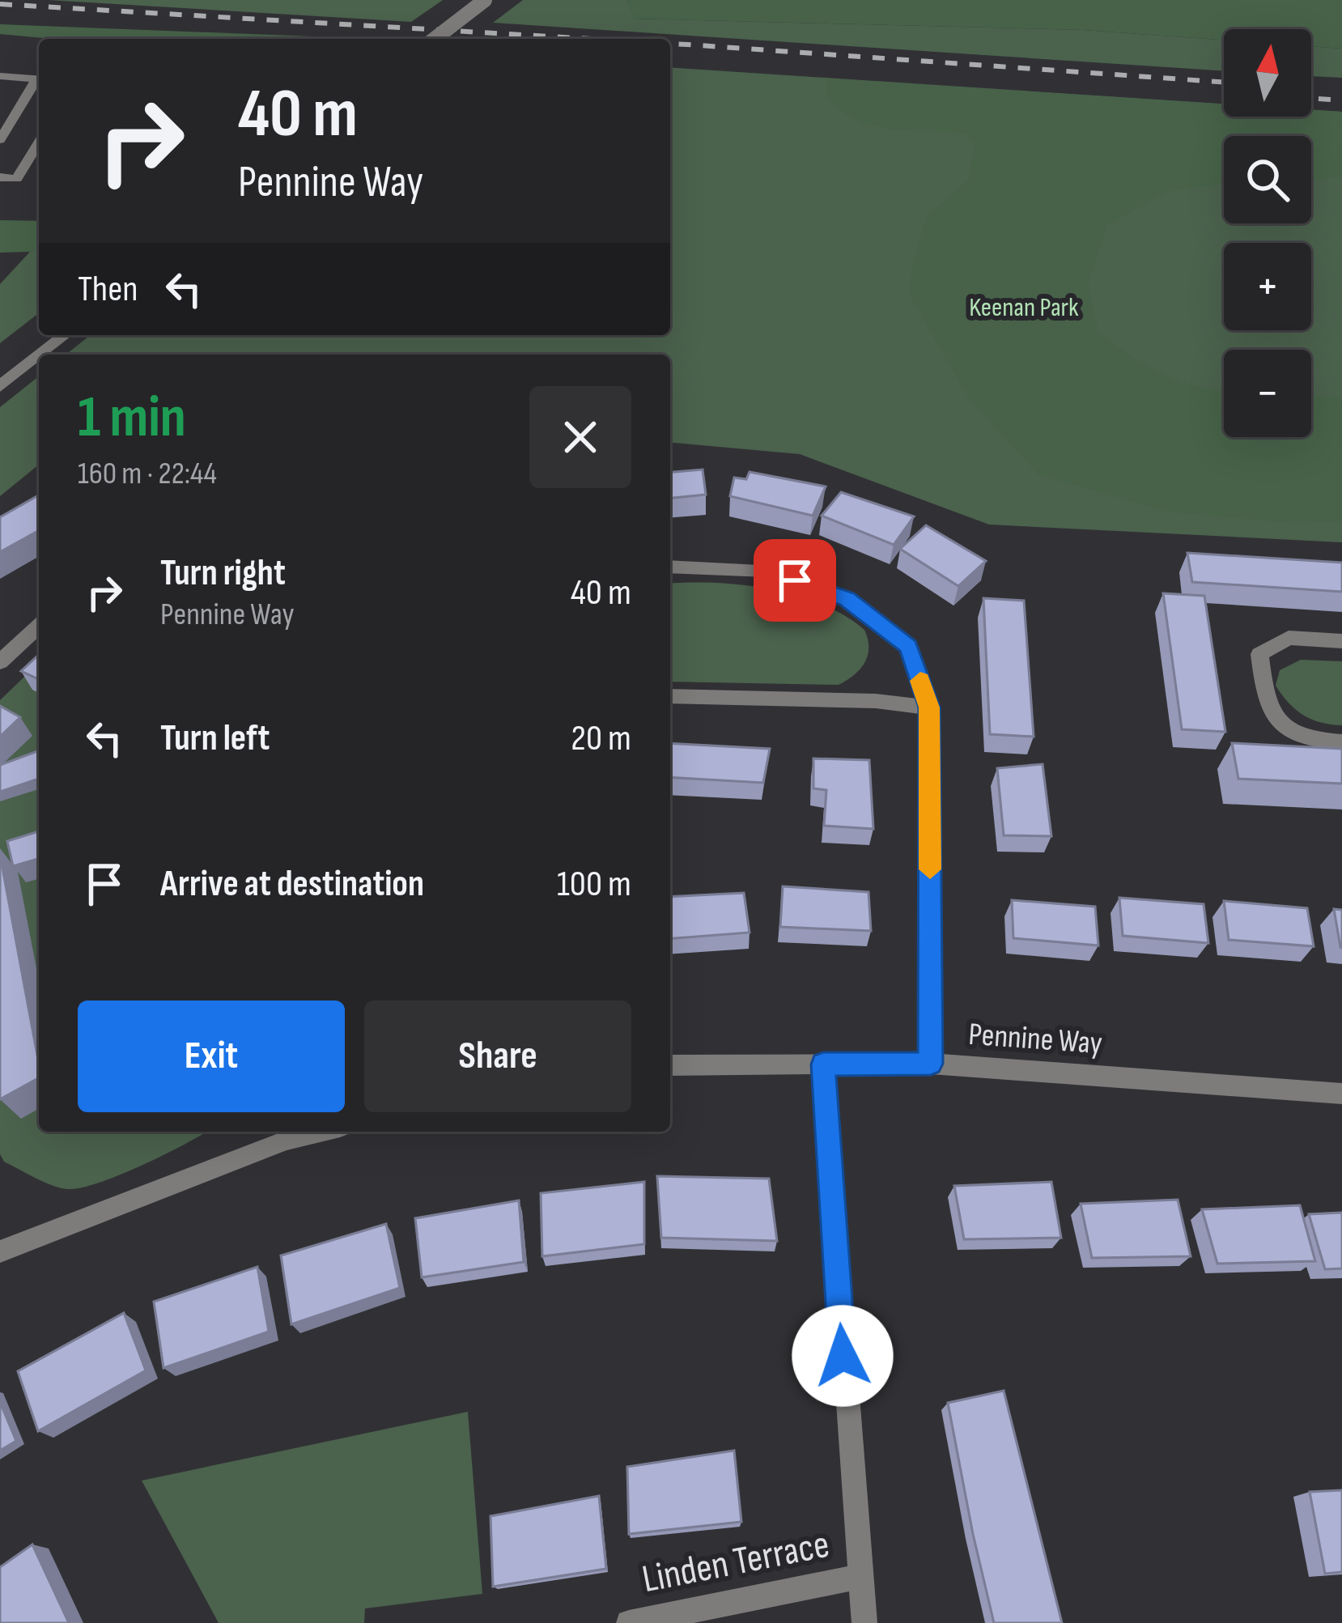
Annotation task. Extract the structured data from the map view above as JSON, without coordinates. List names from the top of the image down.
{
  "streets": {
    "street": ["Pennine Way", "Linden Terrace"]
  },
  "crossings": [
    ["Pennine Way", "Linden Terrace"]
  ],
  "parks": ["Keenan Park"],
  "north": "top",
  "page": {
    "map_buttons": ["+", "−"],
    "turn": ["40 m", "Pennine Way"],
    "then": "Then",
    "heading": ["1 min", "160 m · 22:44"],
    "list": [
      {
        "name": "Turn right",
        "note": "Pennine Way",
        "value": "40 m"
      },
      {
        "name": "Turn left",
        "value": "20 m"
      },
      {
        "name": "Arrive at destination",
        "value": "100 m"
      }
    ],
    "buttons": ["Exit", "Share"]
  }
}
